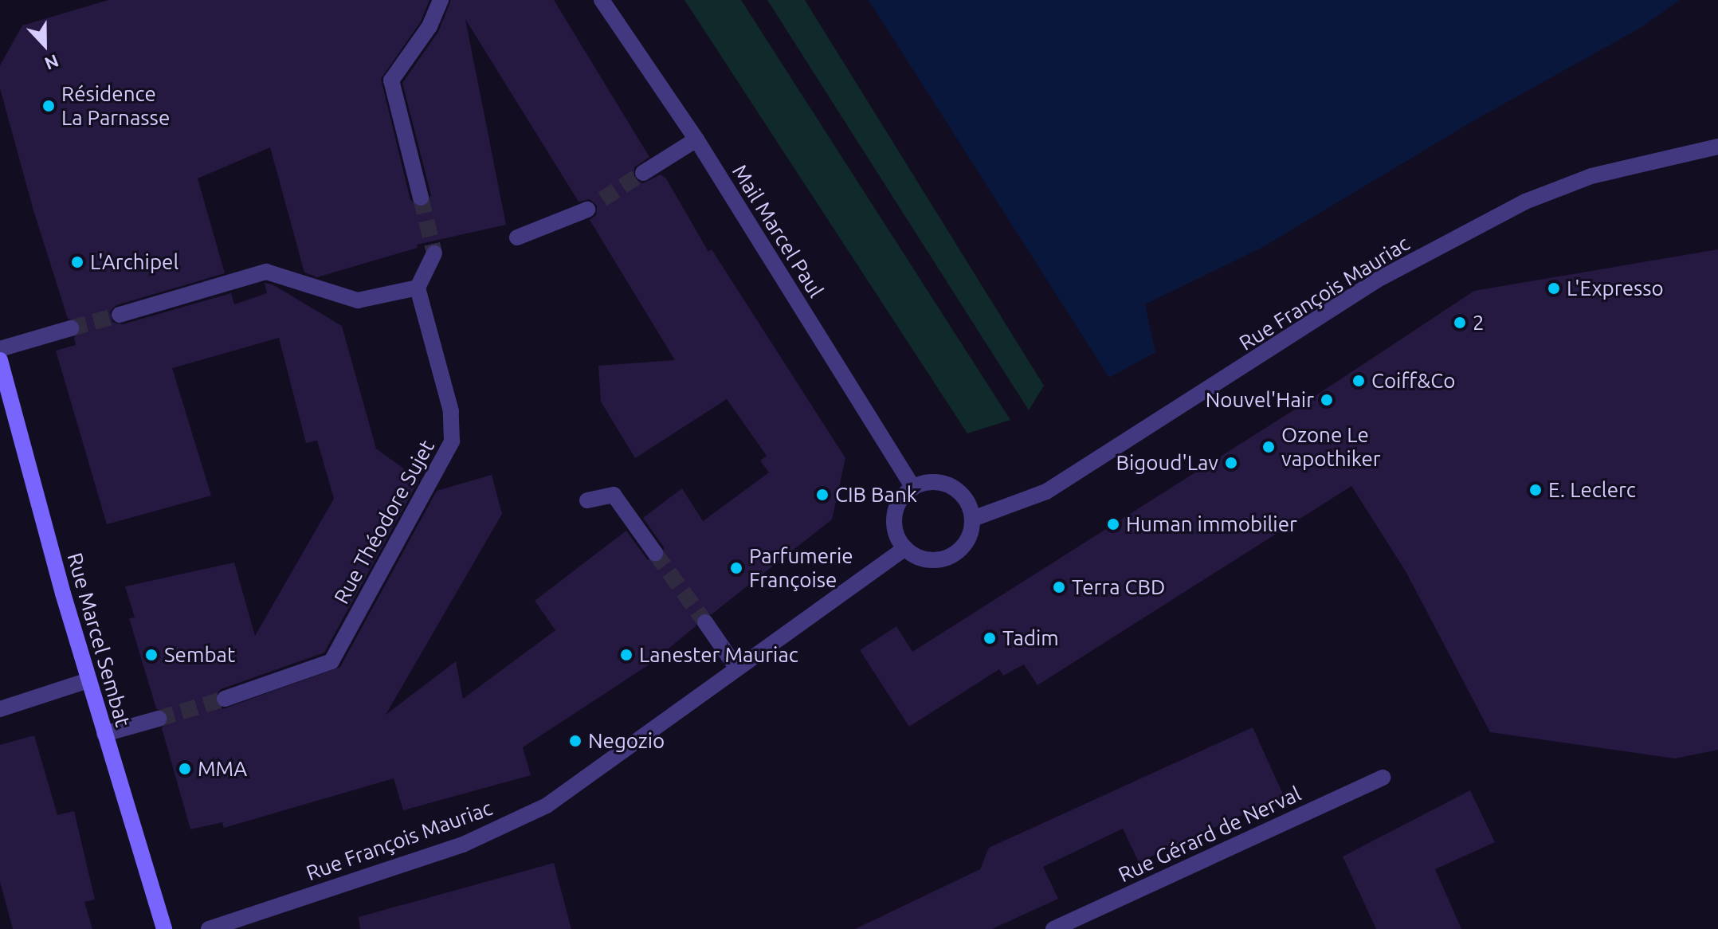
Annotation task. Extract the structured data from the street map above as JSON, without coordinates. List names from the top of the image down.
{
  "streets": {
    "street": [
      "Mail Marcel Paul",
      "Rue François Mauriac",
      "Rue Théodore Sujet",
      "Rue Marcel Sembat",
      "Rue Gérard de Nerval"
    ]
  },
  "crossings": [
    ["Mail Marcel Paul", "Rue François Mauriac"]
  ],
  "places": [
    "Résidence La Parnasse",
    "L'Archipel",
    "L'Expresso",
    "2",
    "Coiff&Co",
    "Nouvel'Hair",
    "Ozone Le vapothiker",
    "Bigoud'Lav",
    "E. Leclerc",
    "CIB Bank",
    "Human immobilier",
    "Parfumerie Françoise",
    "Terra CBD",
    "Tadim",
    "Sembat",
    "Lanester Mauriac",
    "Negozio",
    "MMA"
  ],
  "north": "bottom"
}
